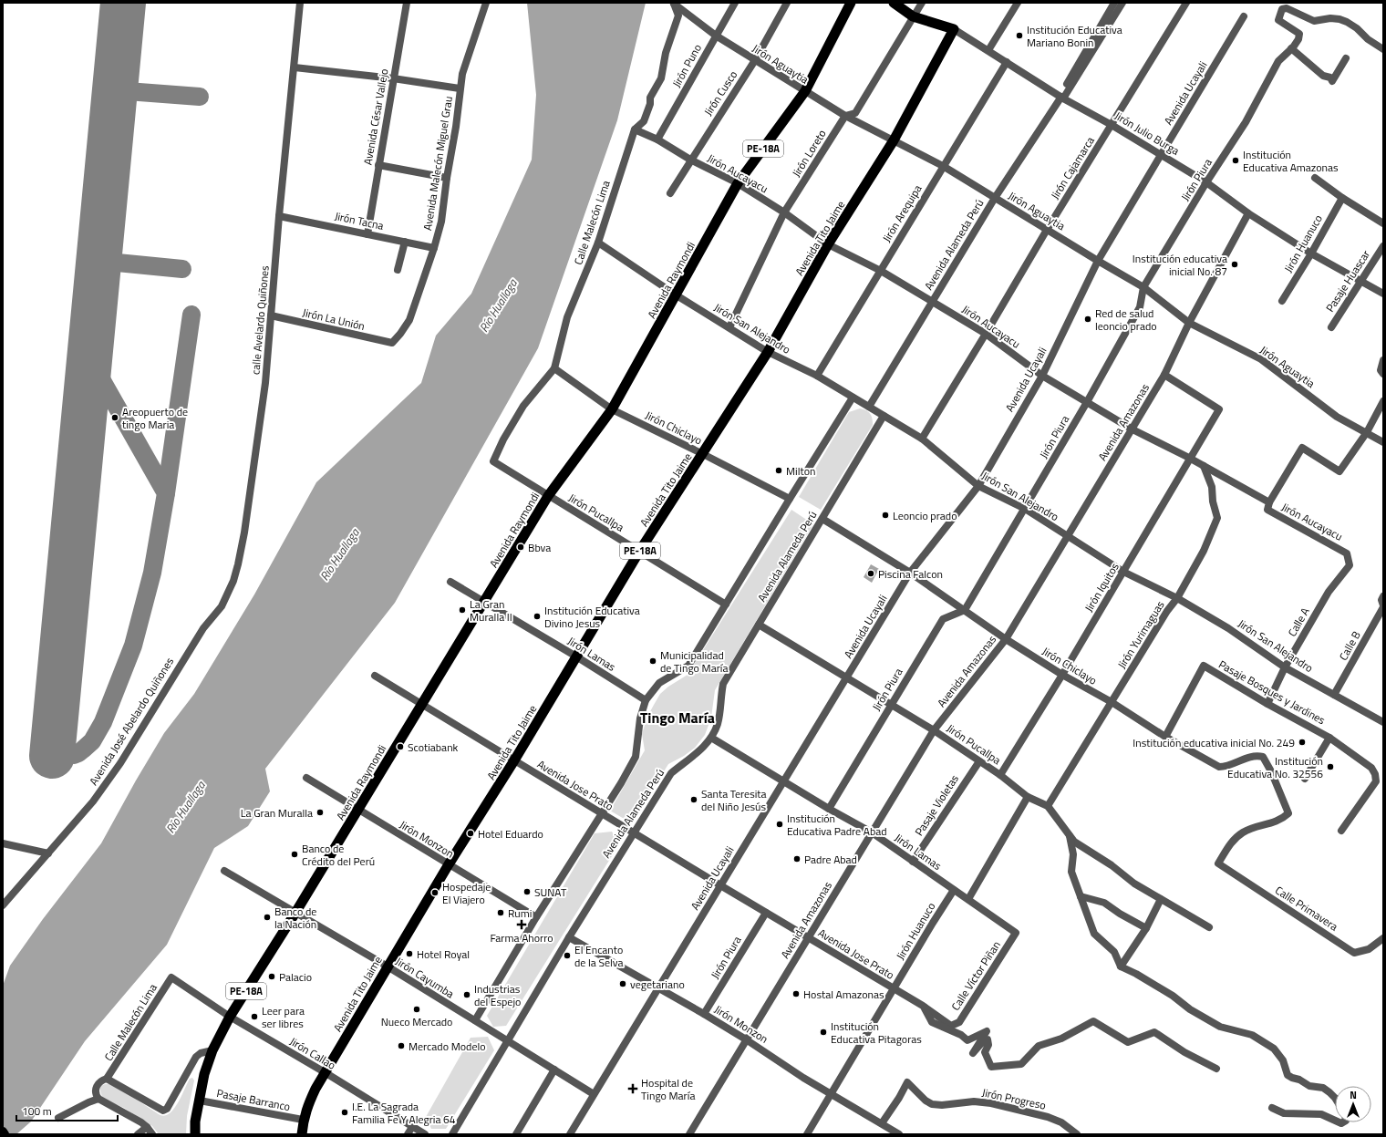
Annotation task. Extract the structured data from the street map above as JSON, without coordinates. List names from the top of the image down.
{
  "streets": {
    "highway": [
      "Jirón Julio Burga",
      "PE-18A",
      "Avenida Tito Jaime",
      "Avenida Raymondi"
    ],
    "street": [
      "Jirón Aguaytia",
      "Jirón Puno",
      "Jirón Cusco",
      "Avenida Ucayali",
      "Avenida César Vallejo",
      "Jirón Loreto",
      "Avenida Malecón Miguel Grau",
      "Jirón Cajamarca",
      "Jirón Aucayacu",
      "Jirón Piura",
      "Jirón Arequipa",
      "Jirón Tacna",
      "Calle Malecón Lima",
      "Jirón Huanuco",
      "Avenida Alameda Perú",
      "Pasaje Huascar",
      "Jirón La Unión",
      "calle Avelardo Quiñones",
      "Jirón San Alejandro",
      "Avenida Amazonas",
      "Jirón Chiclayo",
      "Jirón Pucallpa",
      "Jirón Iquitos",
      "Calle A",
      "Jirón Yurimaguas",
      "Calle B",
      "Jirón Lamas",
      "Pasaje Bosques y Jardines",
      "Avenida José Abelardo Quiñones",
      "Avenida Jose Prato",
      "Pasaje Violetas",
      "Jirón Monzon",
      "Calle Primavera",
      "Calle Víctor Piñan",
      "Jirón Cayumba",
      "Jirón Callao",
      "Jirón Progreso",
      "Pasaje Barranco"
    ]
  },
  "crossings": [
    ["Jirón Aguaytia", "Jirón Puno"],
    ["Jirón Aguaytia", "Jirón Cusco"],
    ["Jirón Aguaytia", "Avenida Ucayali"],
    ["Jirón Aguaytia", "Jirón Loreto"],
    ["Jirón Aguaytia", "Jirón Cajamarca"],
    ["Jirón Aguaytia", "Jirón Piura"],
    ["Jirón Aguaytia", "Jirón Arequipa"],
    ["Jirón Aguaytia", "Calle Malecón Lima"],
    ["Jirón Aguaytia", "Avenida Tito Jaime"],
    ["Jirón Aguaytia", "Avenida Alameda Perú"],
    ["Jirón Aguaytia", "Avenida Raymondi"],
    ["Jirón Aguaytia", "Avenida Amazonas"],
    ["Jirón Puno", "Jirón Aucayacu"],
    ["Jirón Cusco", "Jirón Aucayacu"],
    ["Avenida Ucayali", "Jirón Julio Burga"],
    ["Avenida Ucayali", "Jirón Aucayacu"],
    ["Avenida Ucayali", "Jirón San Alejandro"],
    ["Avenida Ucayali", "Jirón Chiclayo"],
    ["Avenida Ucayali", "Jirón Pucallpa"],
    ["Avenida Ucayali", "Jirón Lamas"],
    ["Avenida Ucayali", "Avenida Jose Prato"],
    ["Avenida Ucayali", "Jirón Monzon"],
    ["Avenida Ucayali", "Jirón Cayumba"],
    ["Avenida César Vallejo", "Jirón Tacna"],
    ["Jirón Julio Burga", "Jirón Loreto"],
    ["Jirón Julio Burga", "Jirón Cajamarca"],
    ["Jirón Julio Burga", "Jirón Piura"],
    ["Jirón Julio Burga", "Jirón Arequipa"],
    ["Jirón Julio Burga", "Avenida Tito Jaime"],
    ["Jirón Julio Burga", "Jirón Huanuco"],
    ["Jirón Julio Burga", "Avenida Alameda Perú"],
    ["Jirón Julio Burga", "Pasaje Huascar"],
    ["Jirón Julio Burga", "Avenida Amazonas"],
    ["PE-18A", "Avenida Tito Jaime"],
    ["PE-18A", "Avenida Raymondi"],
    ["PE-18A", "Jirón Callao"],
    ["PE-18A", "Pasaje Barranco"],
    ["Jirón Loreto", "Jirón Aucayacu"],
    ["Jirón Loreto", "Jirón San Alejandro"],
    ["Avenida Malecón Miguel Grau", "Jirón Tacna"],
    ["Avenida Malecón Miguel Grau", "Jirón La Unión"],
    ["Jirón Cajamarca", "Jirón Aucayacu"],
    ["Jirón Cajamarca", "Jirón San Alejandro"],
    ["Jirón Aucayacu", "Jirón Piura"],
    ["Jirón Aucayacu", "Jirón Arequipa"],
    ["Jirón Aucayacu", "Calle Malecón Lima"],
    ["Jirón Aucayacu", "Avenida Tito Jaime"],
    ["Jirón Aucayacu", "Avenida Alameda Perú"],
    ["Jirón Aucayacu", "Avenida Raymondi"],
    ["Jirón Aucayacu", "Avenida Amazonas"],
    ["Jirón Aucayacu", "Jirón Iquitos"],
    ["Jirón Aucayacu", "Calle A"],
    ["Jirón Aucayacu", "Jirón Yurimaguas"],
    ["Jirón Piura", "Jirón San Alejandro"],
    ["Jirón Piura", "Jirón Chiclayo"],
    ["Jirón Piura", "Jirón Pucallpa"],
    ["Jirón Piura", "Jirón Lamas"],
    ["Jirón Piura", "Avenida Jose Prato"],
    ["Jirón Piura", "Jirón Monzon"],
    ["Jirón Arequipa", "Jirón San Alejandro"],
    ["Jirón Tacna", "calle Avelardo Quiñones"],
    ["Calle Malecón Lima", "Jirón San Alejandro"],
    ["Calle Malecón Lima", "Jirón Chiclayo"],
    ["Calle Malecón Lima", "Jirón Pucallpa"],
    ["Calle Malecón Lima", "Jirón Callao"],
    ["Avenida Tito Jaime", "Jirón San Alejandro"],
    ["Avenida Tito Jaime", "Jirón Chiclayo"],
    ["Avenida Tito Jaime", "Jirón Pucallpa"],
    ["Avenida Tito Jaime", "Jirón Lamas"],
    ["Avenida Tito Jaime", "Avenida Jose Prato"],
    ["Avenida Tito Jaime", "Jirón Monzon"],
    ["Avenida Tito Jaime", "Jirón Cayumba"],
    ["Avenida Tito Jaime", "Jirón Callao"],
    ["Jirón Huanuco", "Jirón Lamas"],
    ["Jirón Huanuco", "Avenida Jose Prato"],
    ["Jirón Huanuco", "Jirón Monzon"],
    ["Avenida Alameda Perú", "Jirón San Alejandro"],
    ["Avenida Alameda Perú", "Jirón Chiclayo"],
    ["Avenida Alameda Perú", "Jirón Pucallpa"],
    ["Avenida Alameda Perú", "Jirón Lamas"],
    ["Avenida Alameda Perú", "Avenida Jose Prato"],
    ["Avenida Alameda Perú", "Jirón Monzon"],
    ["Avenida Alameda Perú", "Jirón Cayumba"],
    ["Avenida Raymondi", "Jirón San Alejandro"],
    ["Avenida Raymondi", "Jirón Chiclayo"],
    ["Avenida Raymondi", "Jirón Pucallpa"],
    ["Avenida Raymondi", "Jirón Lamas"],
    ["Avenida Raymondi", "Avenida Jose Prato"],
    ["Avenida Raymondi", "Jirón Monzon"],
    ["Avenida Raymondi", "Jirón Cayumba"],
    ["Avenida Raymondi", "Jirón Callao"],
    ["Avenida Raymondi", "Pasaje Barranco"],
    ["Jirón La Unión", "calle Avelardo Quiñones"],
    ["calle Avelardo Quiñones", "Avenida José Abelardo Quiñones"],
    ["Jirón San Alejandro", "Avenida Amazonas"],
    ["Jirón San Alejandro", "Jirón Iquitos"],
    ["Jirón San Alejandro", "Calle A"],
    ["Jirón San Alejandro", "Jirón Yurimaguas"],
    ["Jirón San Alejandro", "Calle B"],
    ["Avenida Amazonas", "Jirón Chiclayo"],
    ["Avenida Amazonas", "Jirón Pucallpa"],
    ["Avenida Amazonas", "Jirón Iquitos"],
    ["Avenida Amazonas", "Jirón Lamas"],
    ["Avenida Amazonas", "Avenida Jose Prato"],
    ["Avenida Amazonas", "Jirón Monzon"],
    ["Jirón Chiclayo", "Jirón Iquitos"],
    ["Jirón Chiclayo", "Jirón Yurimaguas"],
    ["Jirón Chiclayo", "Pasaje Bosques y Jardines"],
    ["Jirón Chiclayo", "Calle Primavera"],
    ["Jirón Pucallpa", "Jirón Iquitos"],
    ["Jirón Pucallpa", "Jirón Yurimaguas"],
    ["Jirón Pucallpa", "Pasaje Violetas"],
    ["Calle A", "Pasaje Bosques y Jardines"],
    ["Jirón Lamas", "Pasaje Violetas"],
    ["Jirón Lamas", "Calle Víctor Piñan"],
    ["Avenida Jose Prato", "Calle Víctor Piñan"],
    ["Jirón Monzon", "Jirón Progreso"]
  ],
  "districts": ["Tingo María"],
  "water": ["Río Huallaga"],
  "places": {
    "other": [
      "Institución Educativa Mariano Bonin",
      "Institución Educativa Amazonas",
      "Institución educativa inicial No. 87",
      "Red de salud leoncio prado",
      "Areopuerto de tingo Maria",
      "Milton",
      "Leoncio prado",
      "Bbva",
      "Piscina Falcon",
      "La Gran Muralla II",
      "Institución Educativa Divino Jesus",
      "Municipalidad de Tingo María",
      "Institución educativa inicial No. 249",
      "Scotiabank",
      "Institución Educativa No. 32556",
      "Santa Teresita del Niño Jesús",
      "La Gran Muralla",
      "Institución Educativa Padre Abad",
      "Hotel Eduardo",
      "Banco de Crédito del Perú",
      "Padre Abad",
      "SUNAT",
      "Hospedaje El Viajero",
      "Rumi",
      "Banco de la Nación",
      "Hotel Royal",
      "El Encanto de la Selva",
      "Palacio",
      "vegetariano",
      "Hostal Amazonas",
      "Industrias del Espejo",
      "Nueco Mercado",
      "Leer para ser libres",
      "Institución Educativa Pitagoras",
      "Mercado Modelo",
      "I.E. La Sagrada Familia Fe Y Alegria 64"
    ],
    "health": ["Farma Ahorro", "Hospital de Tingo María"]
  },
  "scale_bar": "100 m",
  "north": "top"
}
